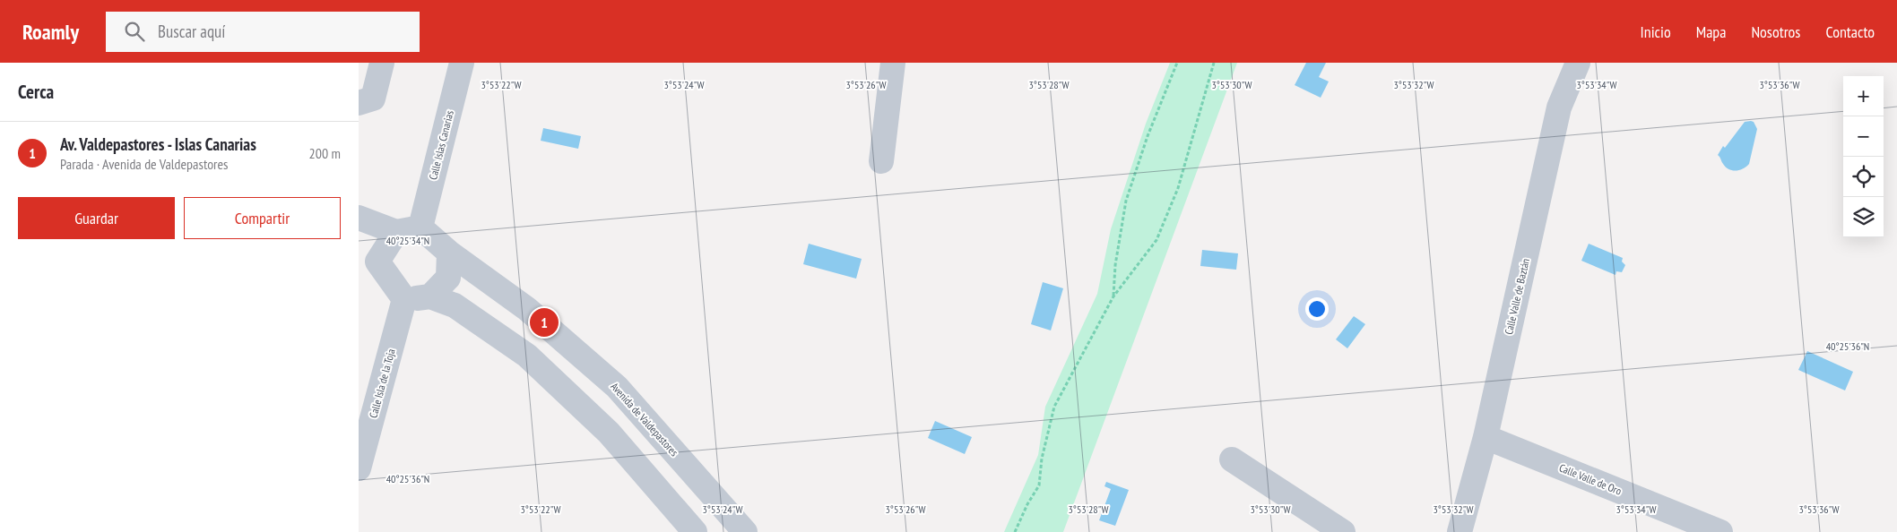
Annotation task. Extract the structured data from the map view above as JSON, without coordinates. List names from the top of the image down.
{
  "streets": {
    "street": [
      "Calle Islas Canarias",
      "Calle Valle de Baztán",
      "Calle Isla de la Toja",
      "Avenida de Valdepastores",
      "Calle Valle de Oro"
    ]
  },
  "crossings": [
    ["Calle Islas Canarias", "Calle Isla de la Toja"],
    ["Calle Islas Canarias", "Avenida de Valdepastores"],
    ["Calle Valle de Baztán", "Calle Valle de Oro"],
    ["Calle Isla de la Toja", "Avenida de Valdepastores"]
  ],
  "page": {
    "header": "Roamly",
    "search": "Buscar aquí",
    "nav": [
      "Inicio",
      "Mapa",
      "Nosotros",
      "Contacto"
    ],
    "heading": "Cerca",
    "map_buttons": ["+", "−"],
    "list": [
      {
        "mark": "1",
        "name": "Av. Valdepastores - Islas Canarias",
        "note": "Parada · Avenida de Valdepastores",
        "value": "200 m"
      }
    ],
    "buttons": ["Guardar", "Compartir"],
    "pins": "1"
  },
  "coordinates": [
    "3°53'28\"W",
    "3°53'34\"W",
    "3°53'36\"W",
    "3°53'22\"W",
    "3°53'24\"W",
    "3°53'26\"W",
    "3°53'30\"W",
    "3°53'32\"W",
    "40°25'34\"N",
    "40°25'36\"N"
  ]
}
